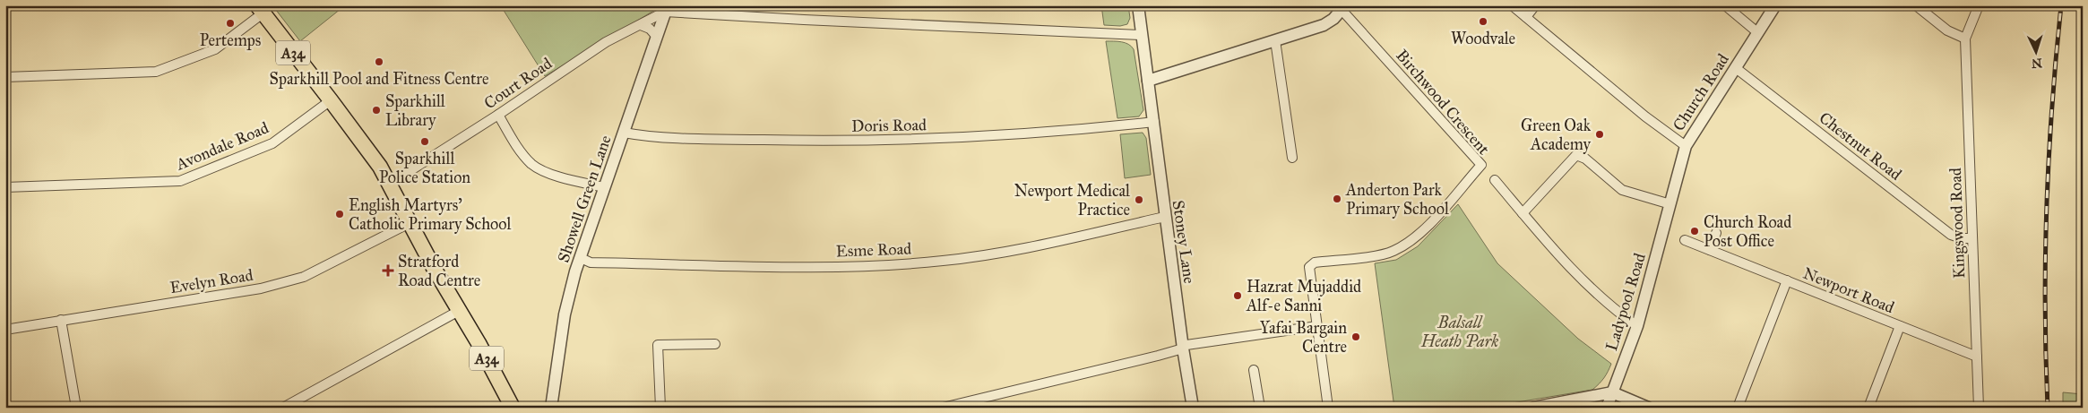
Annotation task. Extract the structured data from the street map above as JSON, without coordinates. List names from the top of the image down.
{
  "streets": {
    "highway": ["A34"],
    "street": [
      "Court Road",
      "Church Road",
      "Birchwood Crescent",
      "Doris Road",
      "Avondale Road",
      "Chestnut Road",
      "Showell Green Lane",
      "Kingswood Road",
      "Stoney Lane",
      "Esme Road",
      "Evelyn Road",
      "Newport Road",
      "Ladypool Road"
    ]
  },
  "crossings": [
    ["A34", "Court Road"],
    ["A34", "Avondale Road"],
    ["A34", "Evelyn Road"],
    ["Court Road", "Showell Green Lane"],
    ["Church Road", "Chestnut Road"],
    ["Church Road", "Ladypool Road"],
    ["Doris Road", "Showell Green Lane"],
    ["Doris Road", "Stoney Lane"],
    ["Chestnut Road", "Kingswood Road"],
    ["Showell Green Lane", "Esme Road"],
    ["Kingswood Road", "Newport Road"],
    ["Stoney Lane", "Esme Road"]
  ],
  "parks": ["Balsall Heath Park"],
  "places": {
    "other": [
      "Woodvale",
      "Pertemps",
      "Sparkhill Pool and Fitness Centre",
      "Sparkhill Library",
      "Green Oak Academy",
      "Sparkhill Police Station",
      "Anderton Park Primary School",
      "Newport Medical Practice",
      "English Martyrs' Catholic Primary School",
      "Church Road Post Office",
      "Hazrat Mujaddid Alf-e Sanni",
      "Yafai Bargain Centre"
    ],
    "health": ["Stratford Road Centre"]
  },
  "north": "bottom"
}
